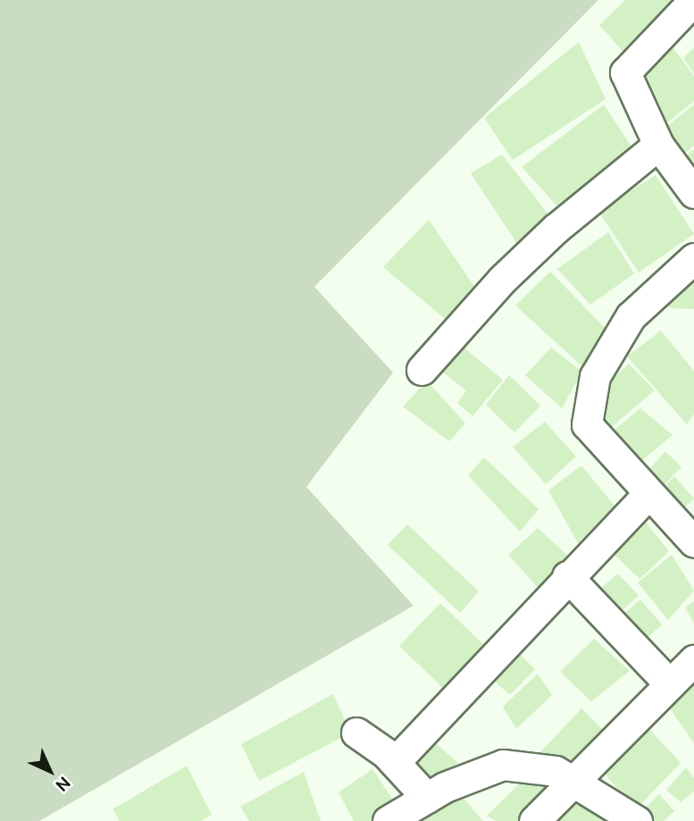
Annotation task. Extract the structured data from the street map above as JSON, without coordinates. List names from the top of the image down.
{
  "north": "bottom right"
}
